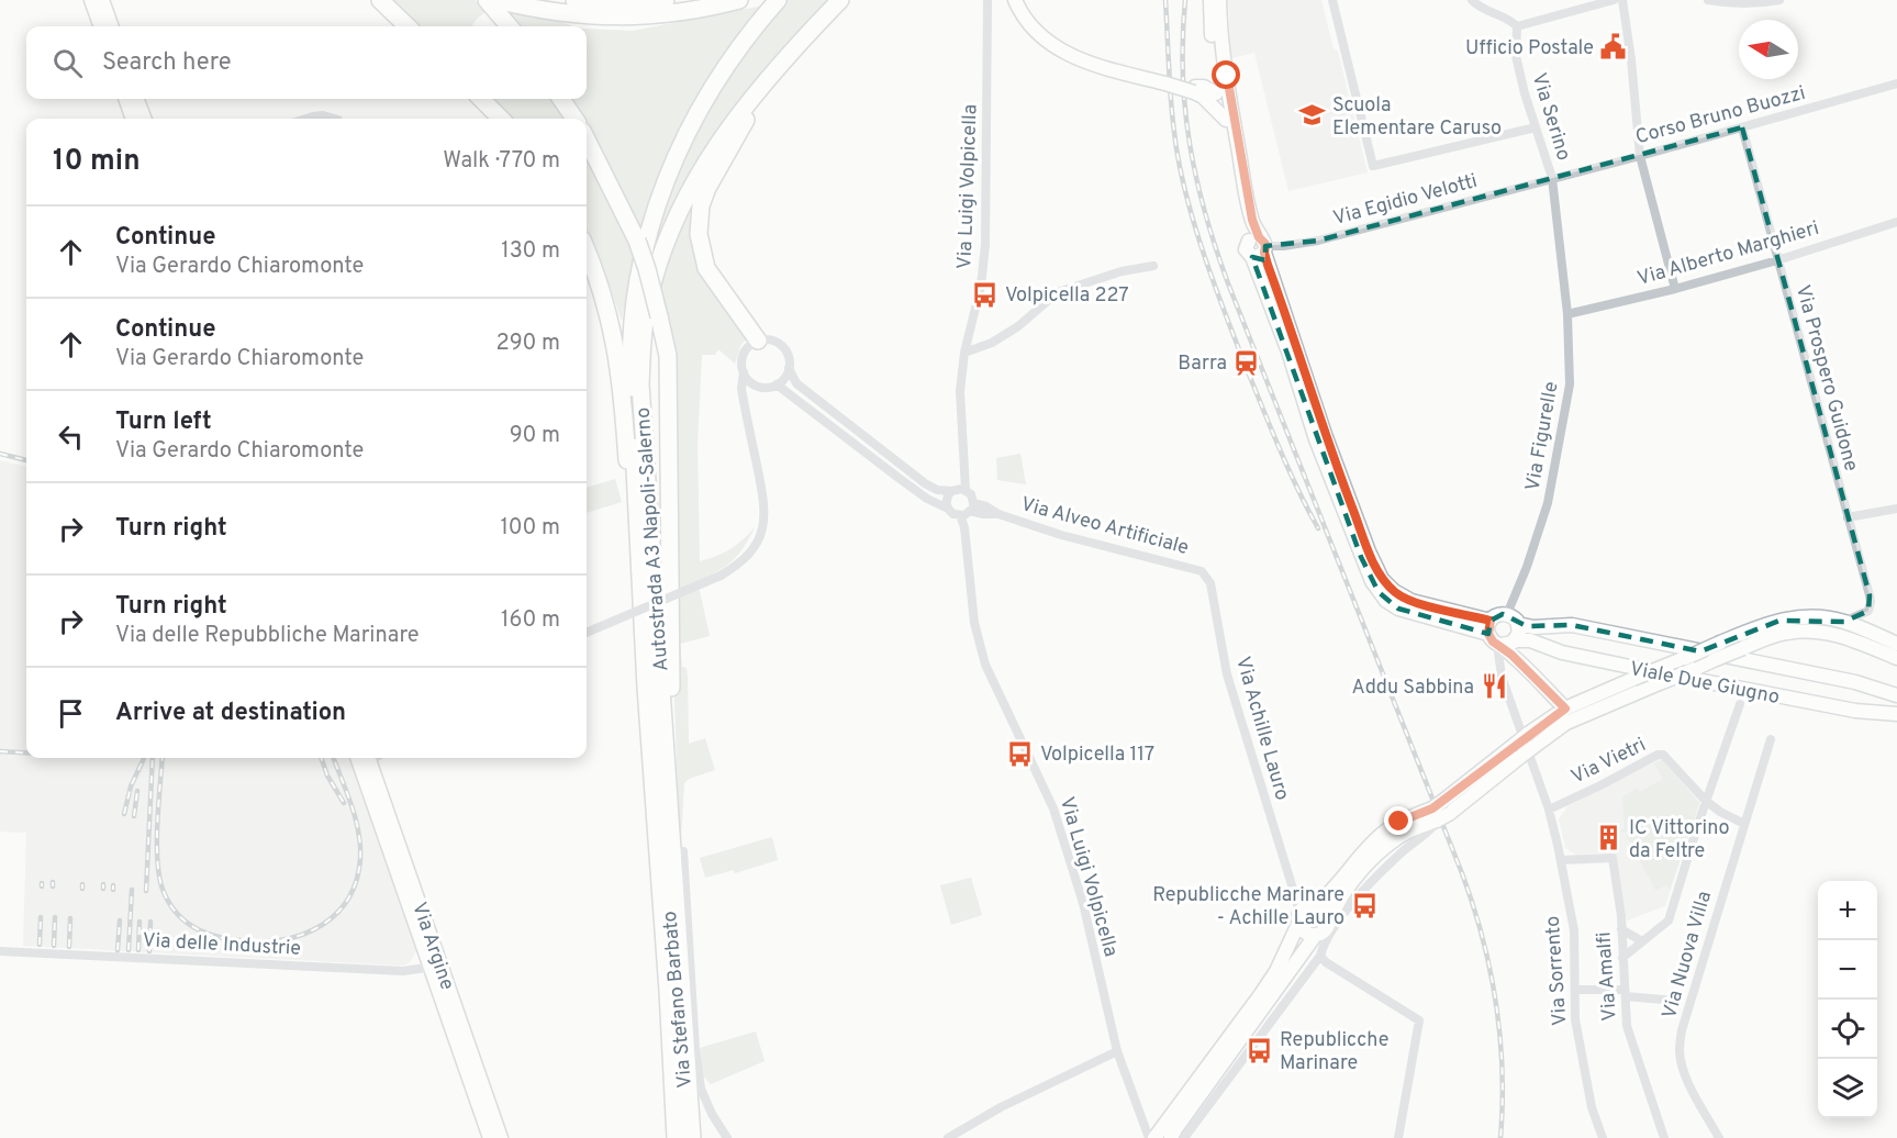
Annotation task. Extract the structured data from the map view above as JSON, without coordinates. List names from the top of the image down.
{
  "streets": {
    "highway": ["Autostrada A3 Napoli-Salerno"],
    "street": [
      "Corso Bruno Buozzi",
      "Via Serino",
      "Via Luigi Volpicella",
      "Via Egidio Velotti",
      "Via Alberto Marghieri",
      "Via Prospero Guidone",
      "Via Figurelle",
      "Via Alveo Artificiale",
      "Viale Due Giugno",
      "Via Achille Lauro",
      "Via Vietri",
      "Via delle Industrie",
      "Via Argine",
      "Via Nuova Villa",
      "Via Sorrento",
      "Via Amalfi",
      "Via Stefano Barbato"
    ]
  },
  "crossings": [
    ["Corso Bruno Buozzi", "Via Serino"],
    ["Corso Bruno Buozzi", "Via Egidio Velotti"],
    ["Corso Bruno Buozzi", "Via Prospero Guidone"],
    ["Corso Bruno Buozzi", "Via Figurelle"],
    ["Via Serino", "Via Egidio Velotti"],
    ["Via Serino", "Via Figurelle"],
    ["Via Luigi Volpicella", "Via Alveo Artificiale"],
    ["Via Egidio Velotti", "Via Figurelle"],
    ["Via Egidio Velotti", "Viale Due Giugno"],
    ["Via Alberto Marghieri", "Via Prospero Guidone"],
    ["Via Alberto Marghieri", "Via Figurelle"],
    ["Via Alveo Artificiale", "Via Achille Lauro"],
    ["Via Vietri", "Via Sorrento"],
    ["Via delle Industrie", "Via Argine"],
    ["Via Sorrento", "Via Amalfi"]
  ],
  "places": {
    "public building": ["Ufficio Postale"],
    "school or university": ["Scuola Elementare Caruso"],
    "bus stop": [
      "Volpicella 227",
      "Volpicella 117",
      "Republicche Marinare - Achille Lauro",
      "Republicche Marinare"
    ],
    "station": ["Barra"],
    "restaurant": ["Addu Sabbina"],
    "building": ["IC Vittorino da Feltre"]
  },
  "north": "left",
  "page": {
    "search": "Search here",
    "heading": ["10 min", "Walk · 770 m"],
    "list": [
      ["Continue", "Via Gerardo Chiaromonte", "130 m"],
      ["Continue", "Via Gerardo Chiaromonte", "290 m"],
      ["Turn left", "Via Gerardo Chiaromonte", "90 m"],
      ["Turn right", "100 m"],
      ["Turn right", "Via delle Repubbliche Marinare", "160 m"],
      "Arrive at destination"
    ],
    "map_buttons": ["+", "−"]
  }
}
